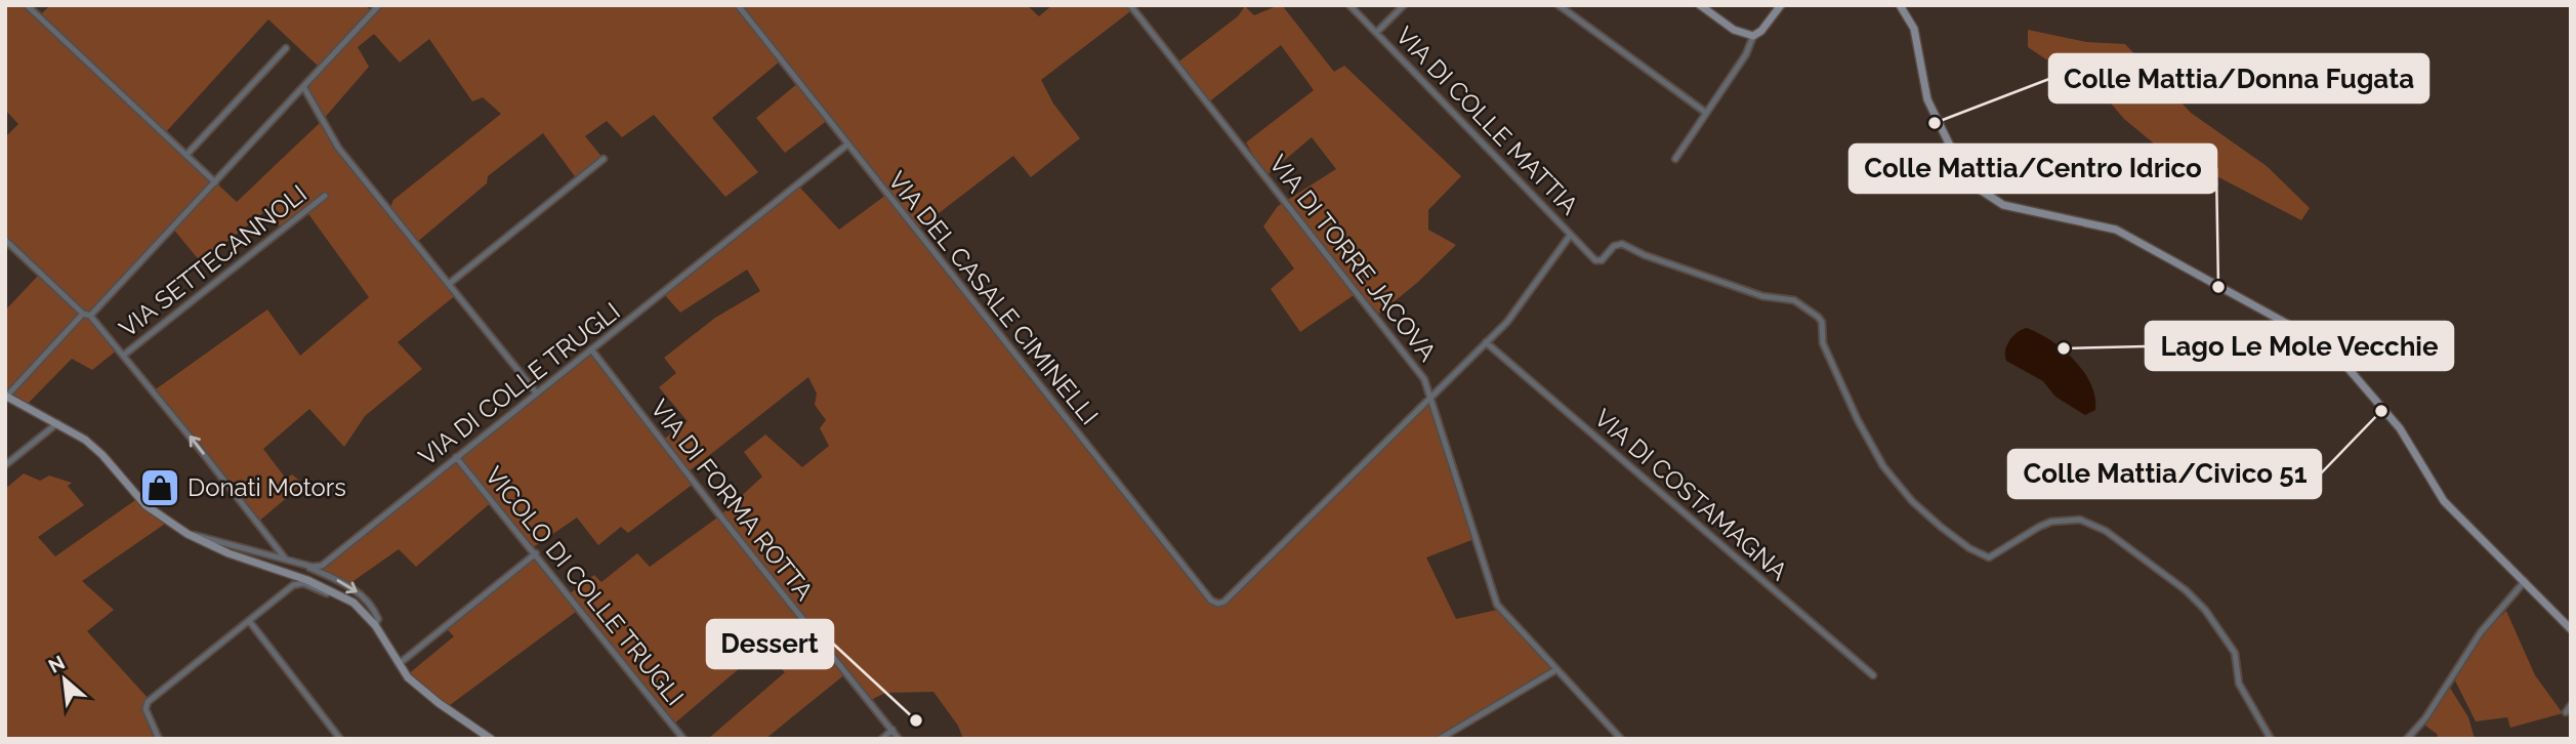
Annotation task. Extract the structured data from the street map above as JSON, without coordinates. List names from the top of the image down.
{
  "streets": {
    "street": [
      "VIA DI COLLE MATTIA",
      "VIA DI TORRE JACOVA",
      "VIA SETTECANNOLI",
      "VIA DEL CASALE CIMINELLI",
      "VIA DI COLLE TRUGLI",
      "VIA DI COSTAMAGNA",
      "VIA DI FORMA ROTTA",
      "VICOLO DI COLLE TRUGLI"
    ]
  },
  "crossings": [
    ["VIA DI TORRE JACOVA", "VIA DEL CASALE CIMINELLI"],
    ["VIA DEL CASALE CIMINELLI", "VIA DI COLLE TRUGLI"],
    ["VIA DI COLLE TRUGLI", "VIA DI FORMA ROTTA"],
    ["VIA DI COLLE TRUGLI", "VICOLO DI COLLE TRUGLI"]
  ],
  "places": {
    "other": [
      "Colle Mattia/Donna Fugata",
      "Colle Mattia/Centro Idrico",
      "Lago Le Mole Vecchie",
      "Colle Mattia/Civico 51",
      "Dessert"
    ],
    "shop": ["Donati Motors"]
  },
  "north": "top left"
}
